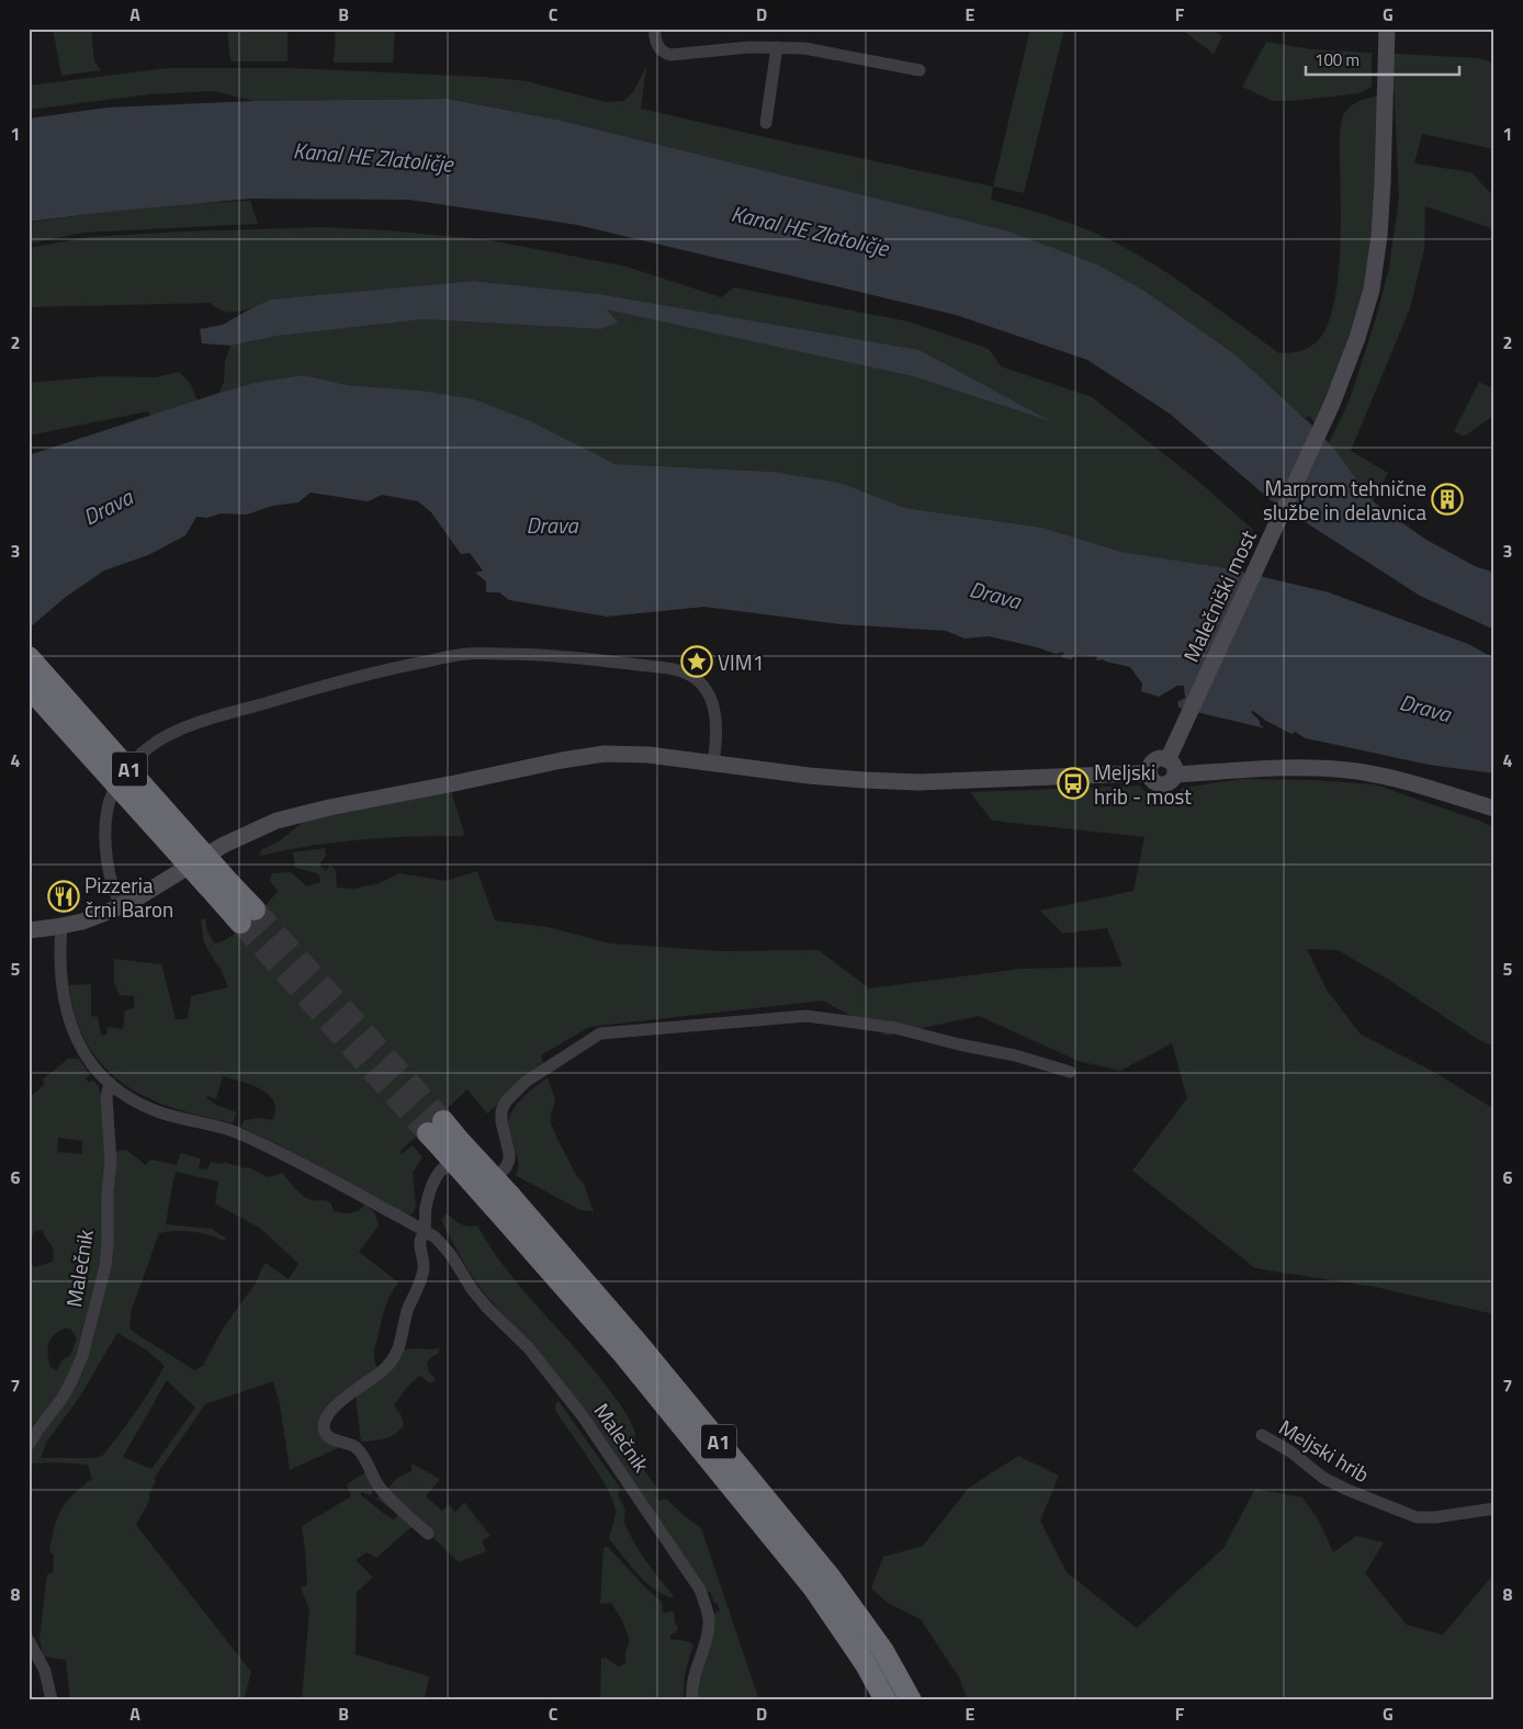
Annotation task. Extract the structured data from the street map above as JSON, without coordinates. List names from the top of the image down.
{
  "streets": {
    "highway": ["A1"],
    "street": ["Malečniški most", "Malečnik", "Meljski hrib"]
  },
  "water": ["Kanal HE Zlatoličje", "Drava"],
  "places": {
    "building": ["Marprom tehnične službe in delavnica"],
    "place": ["VIM1"],
    "bus stop": ["Meljski hrib - most"],
    "restaurant": ["Pizzeria črni Baron"]
  },
  "scale_bar": "100 m",
  "grid": {
    "columns": [
      "A",
      "B",
      "C",
      "D",
      "E",
      "F",
      "G"
    ],
    "rows": [
      "1",
      "2",
      "3",
      "4",
      "5",
      "6",
      "7",
      "8"
    ]
  }
}
